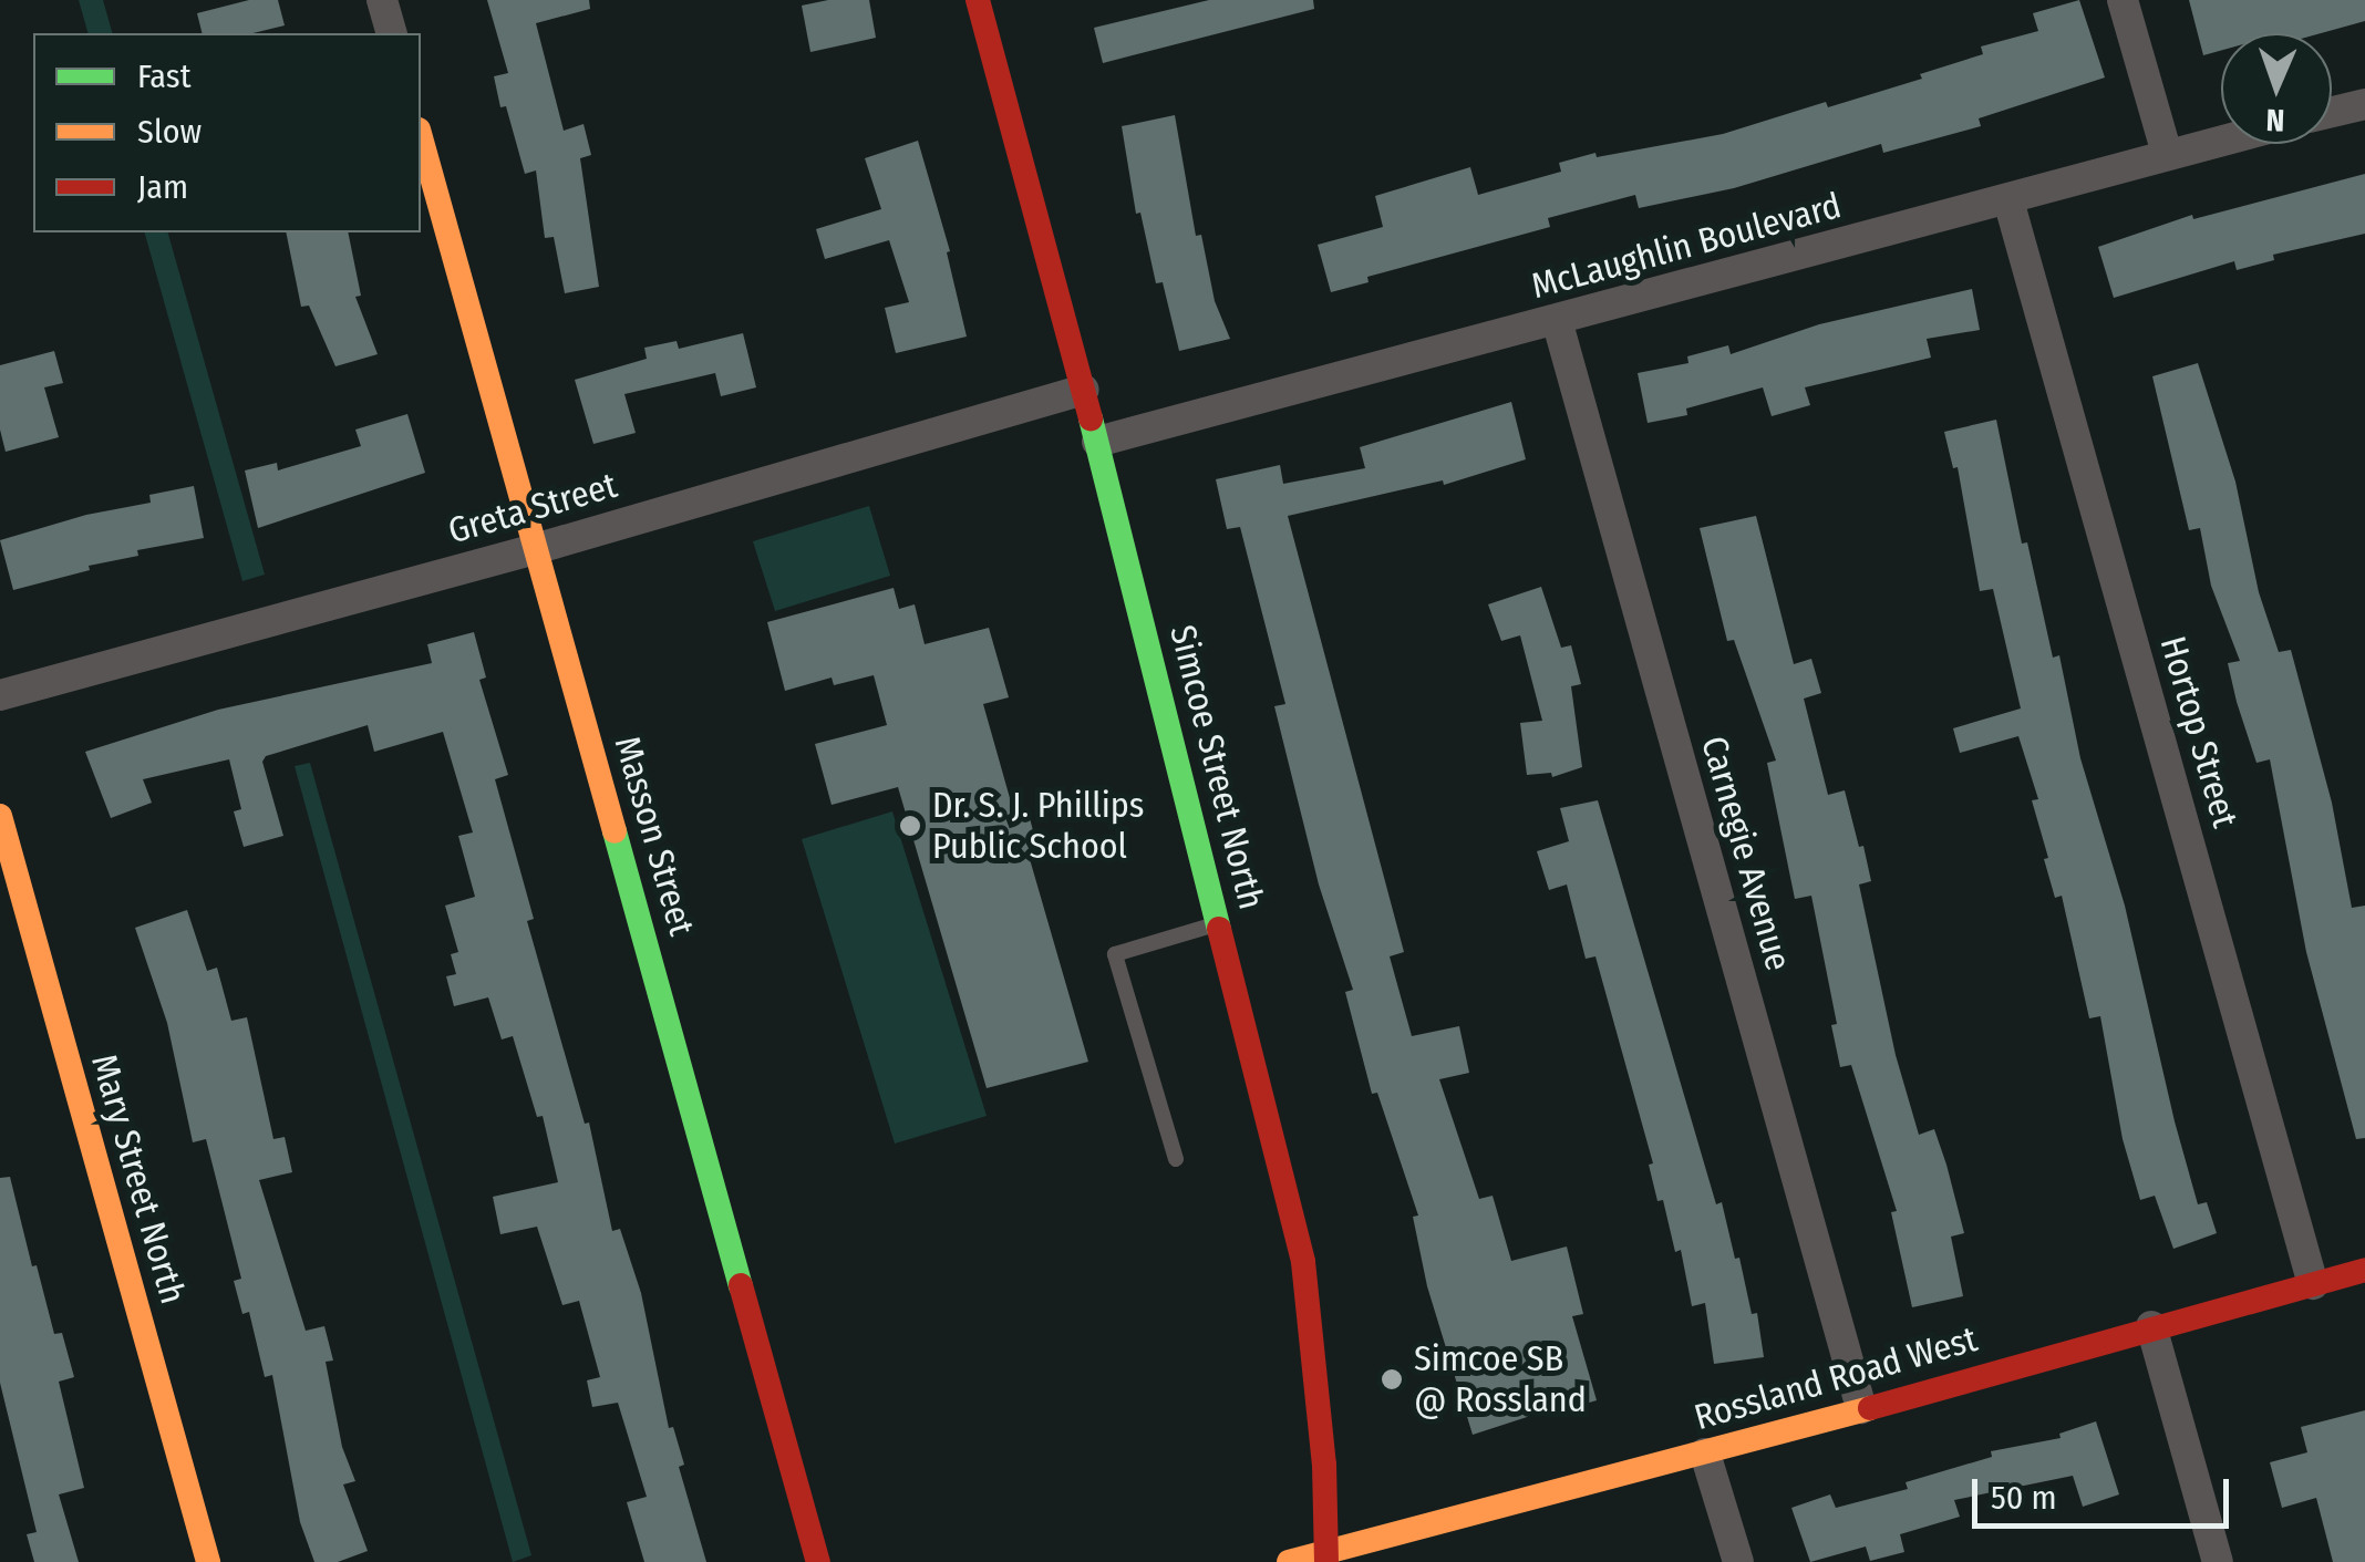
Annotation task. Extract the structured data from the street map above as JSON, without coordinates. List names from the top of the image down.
{
  "streets": {
    "main road": [
      "Simcoe Street North",
      "Masson Street",
      "Mary Street North",
      "Rossland Road West"
    ],
    "street": [
      "McLaughlin Boulevard",
      "Greta Street",
      "Hortop Street",
      "Carnegie Avenue"
    ]
  },
  "crossings": [
    ["McLaughlin Boulevard", "Hortop Street"],
    ["McLaughlin Boulevard", "Simcoe Street North"],
    ["McLaughlin Boulevard", "Carnegie Avenue"],
    ["Greta Street", "Simcoe Street North"],
    ["Greta Street", "Masson Street"],
    ["Hortop Street", "Rossland Road West"],
    ["Simcoe Street North", "Rossland Road West"],
    ["Carnegie Avenue", "Rossland Road West"]
  ],
  "places": ["Dr. S. J. Phillips Public School", "Simcoe SB @ Rossland"],
  "legend": ["Fast", "Slow", "Jam"],
  "scale_bar": "50 m",
  "north": "bottom"
}
